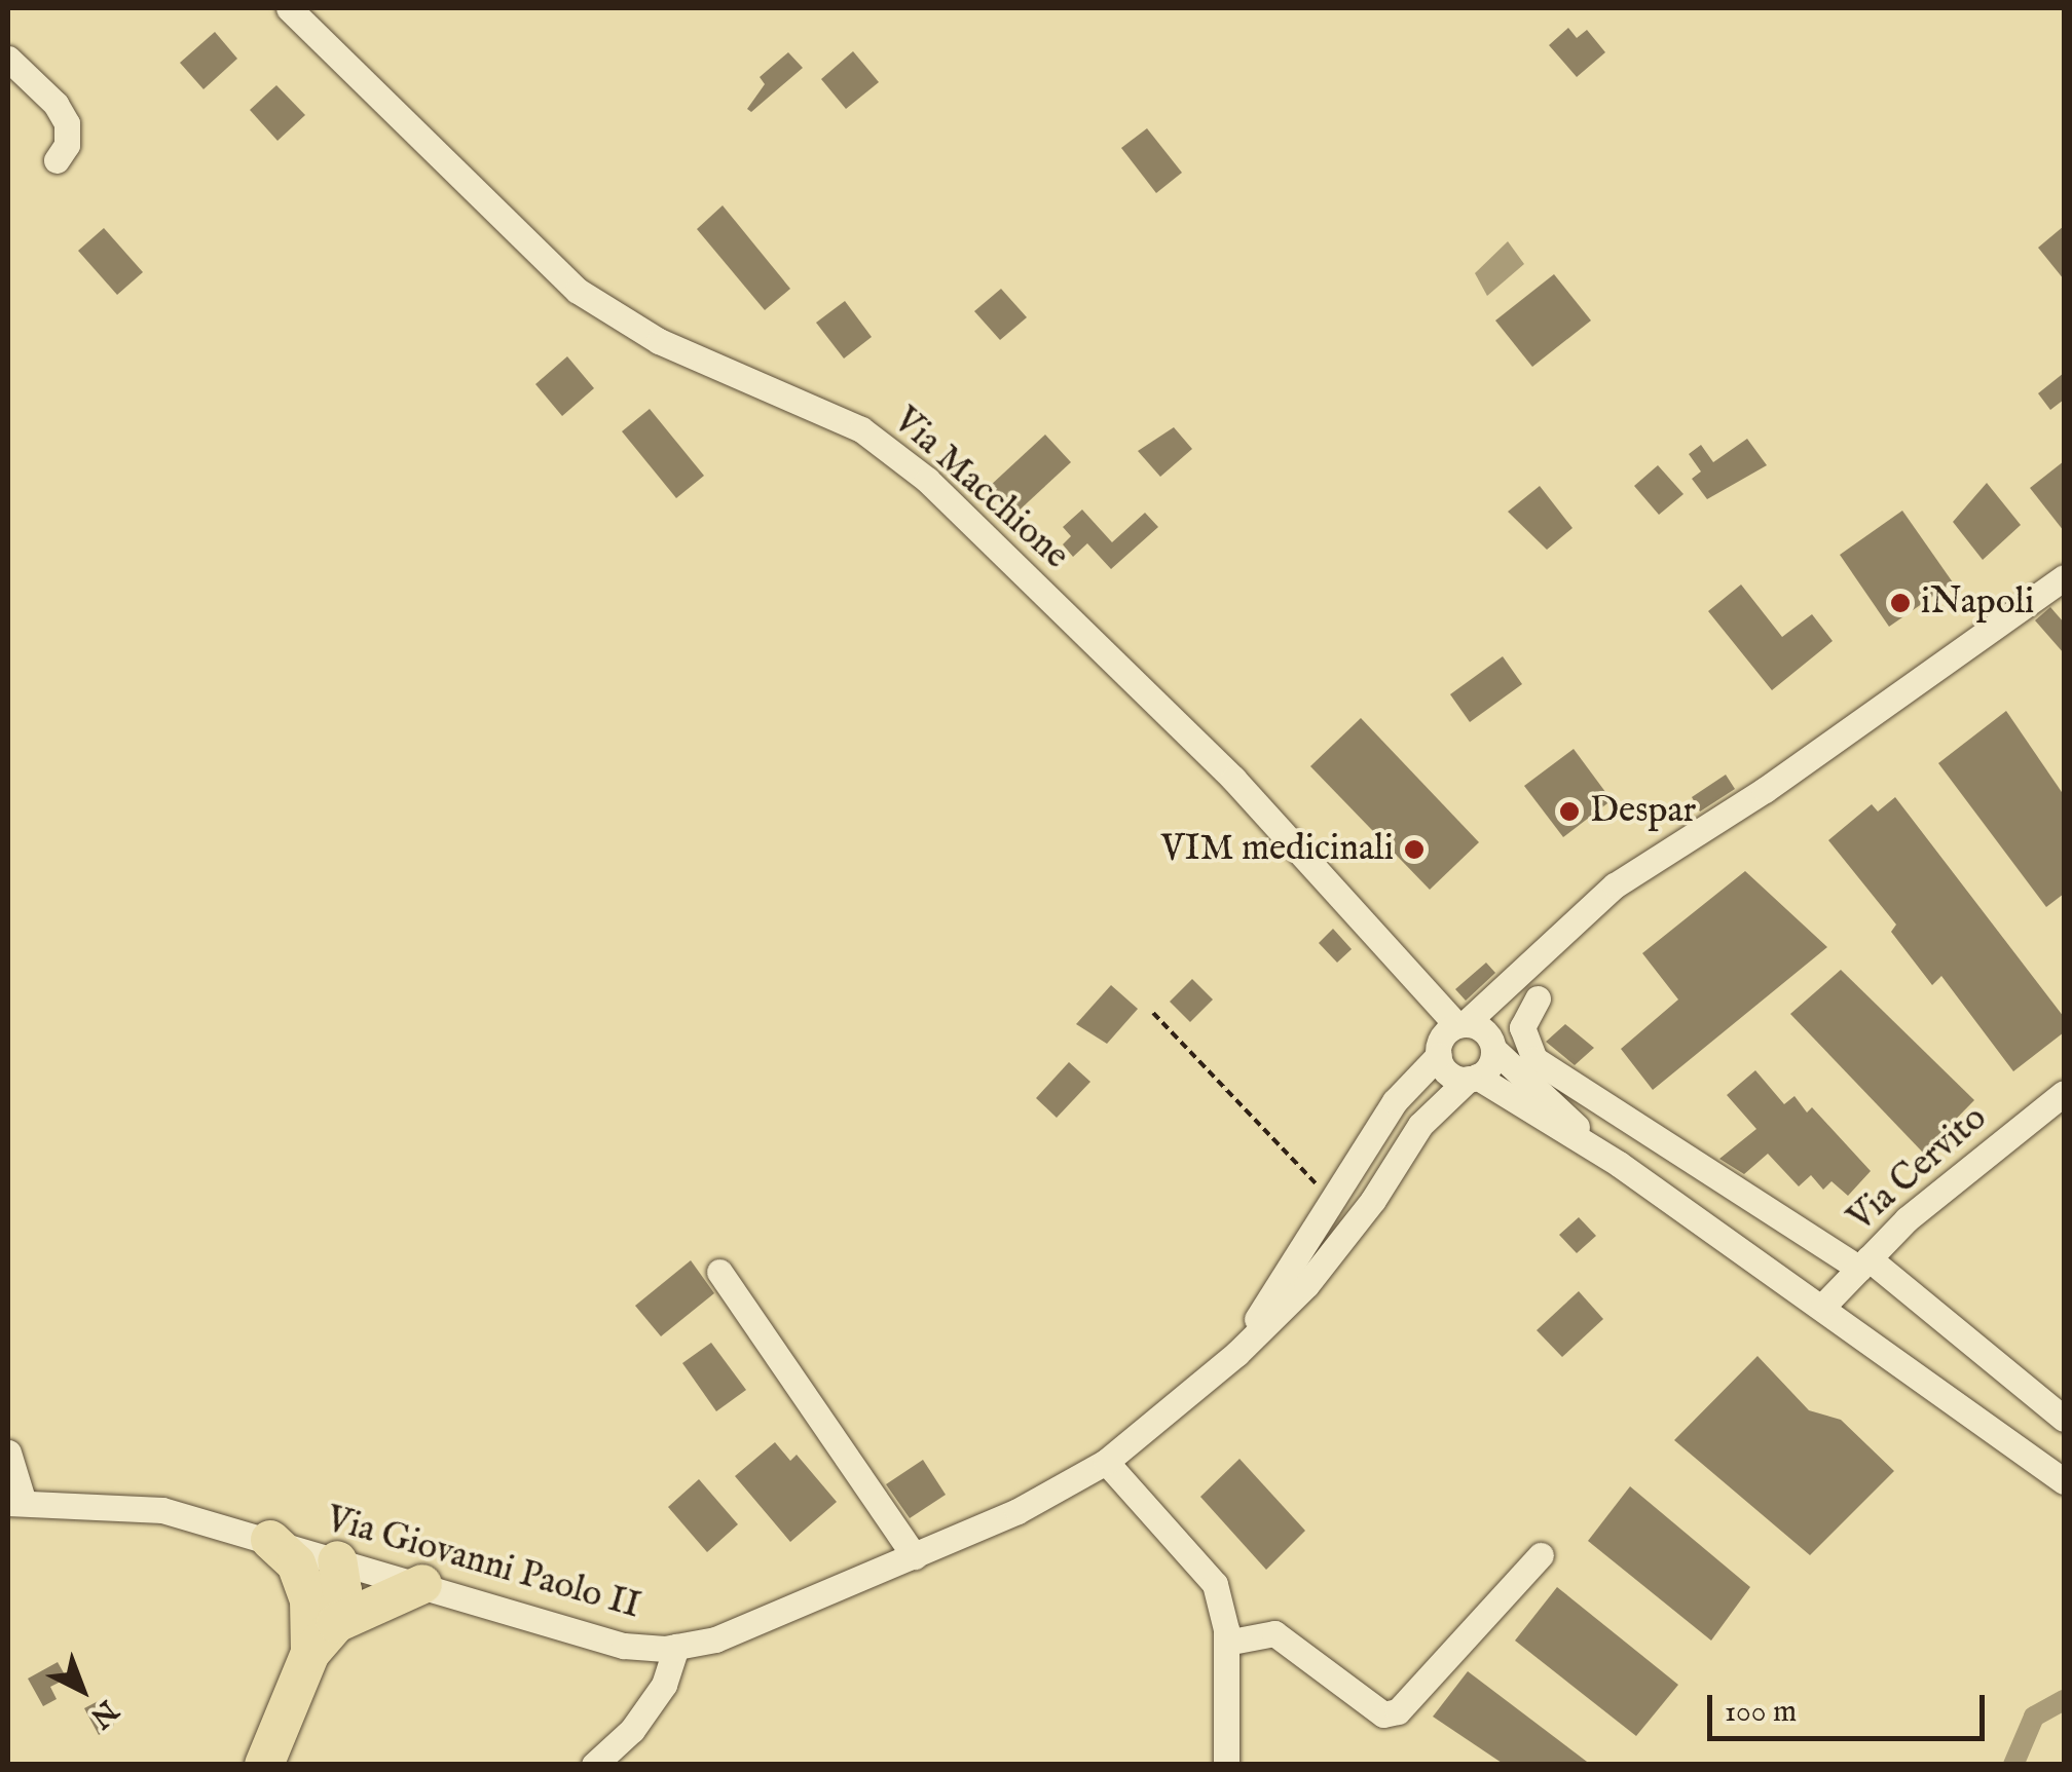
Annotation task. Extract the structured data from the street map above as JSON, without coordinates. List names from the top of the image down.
{
  "streets": {
    "street": ["Via Macchione", "Via Cervito", "Via Giovanni Paolo II"]
  },
  "crossings": [
    ["Via Macchione", "Via Giovanni Paolo II"]
  ],
  "places": ["iNapoli", "Despar", "VIM medicinali"],
  "scale_bar": "100 m",
  "north": "bottom right"
}
